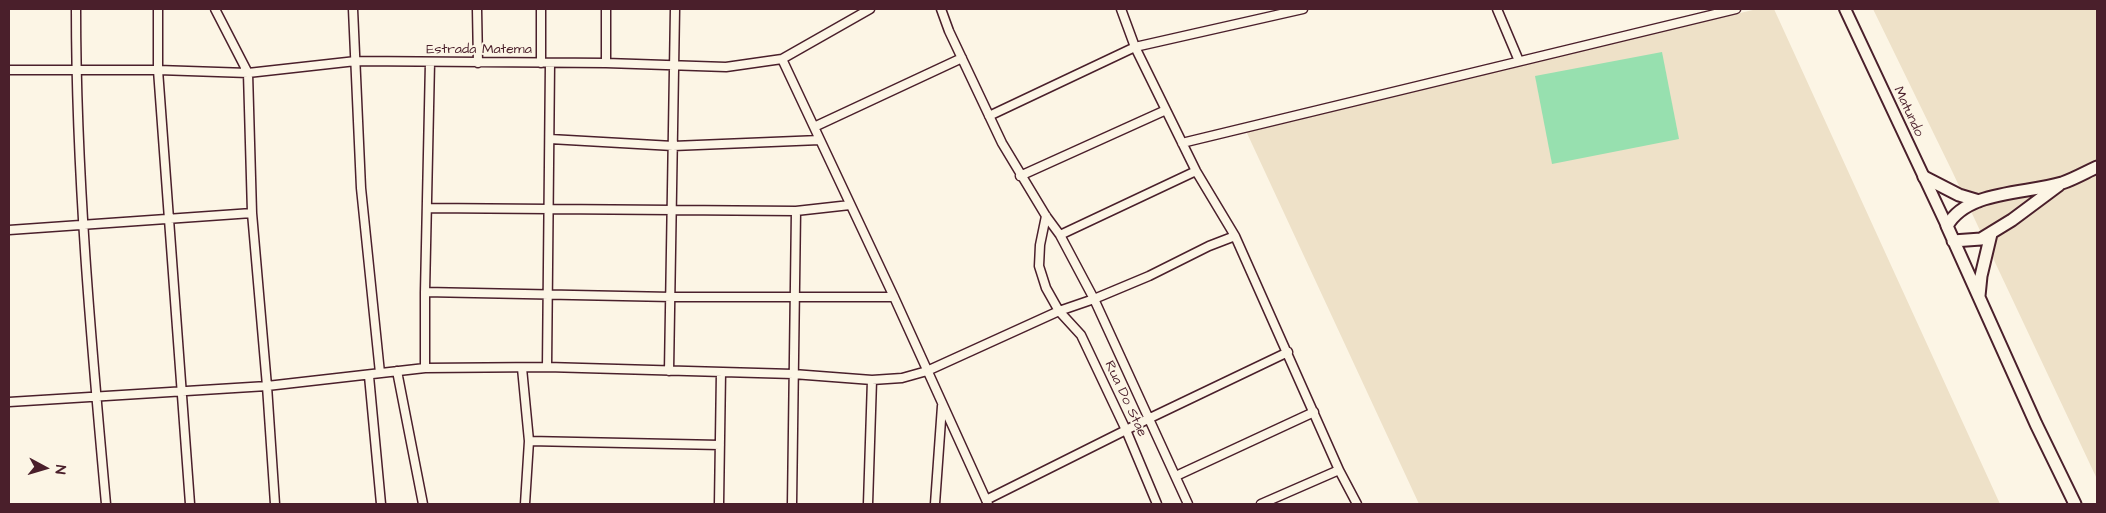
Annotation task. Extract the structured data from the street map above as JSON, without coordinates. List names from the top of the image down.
{
  "streets": {
    "main road": ["Matundo"],
    "street": ["Estrada Matema", "Rua Do Stae"]
  },
  "north": "right"
}
